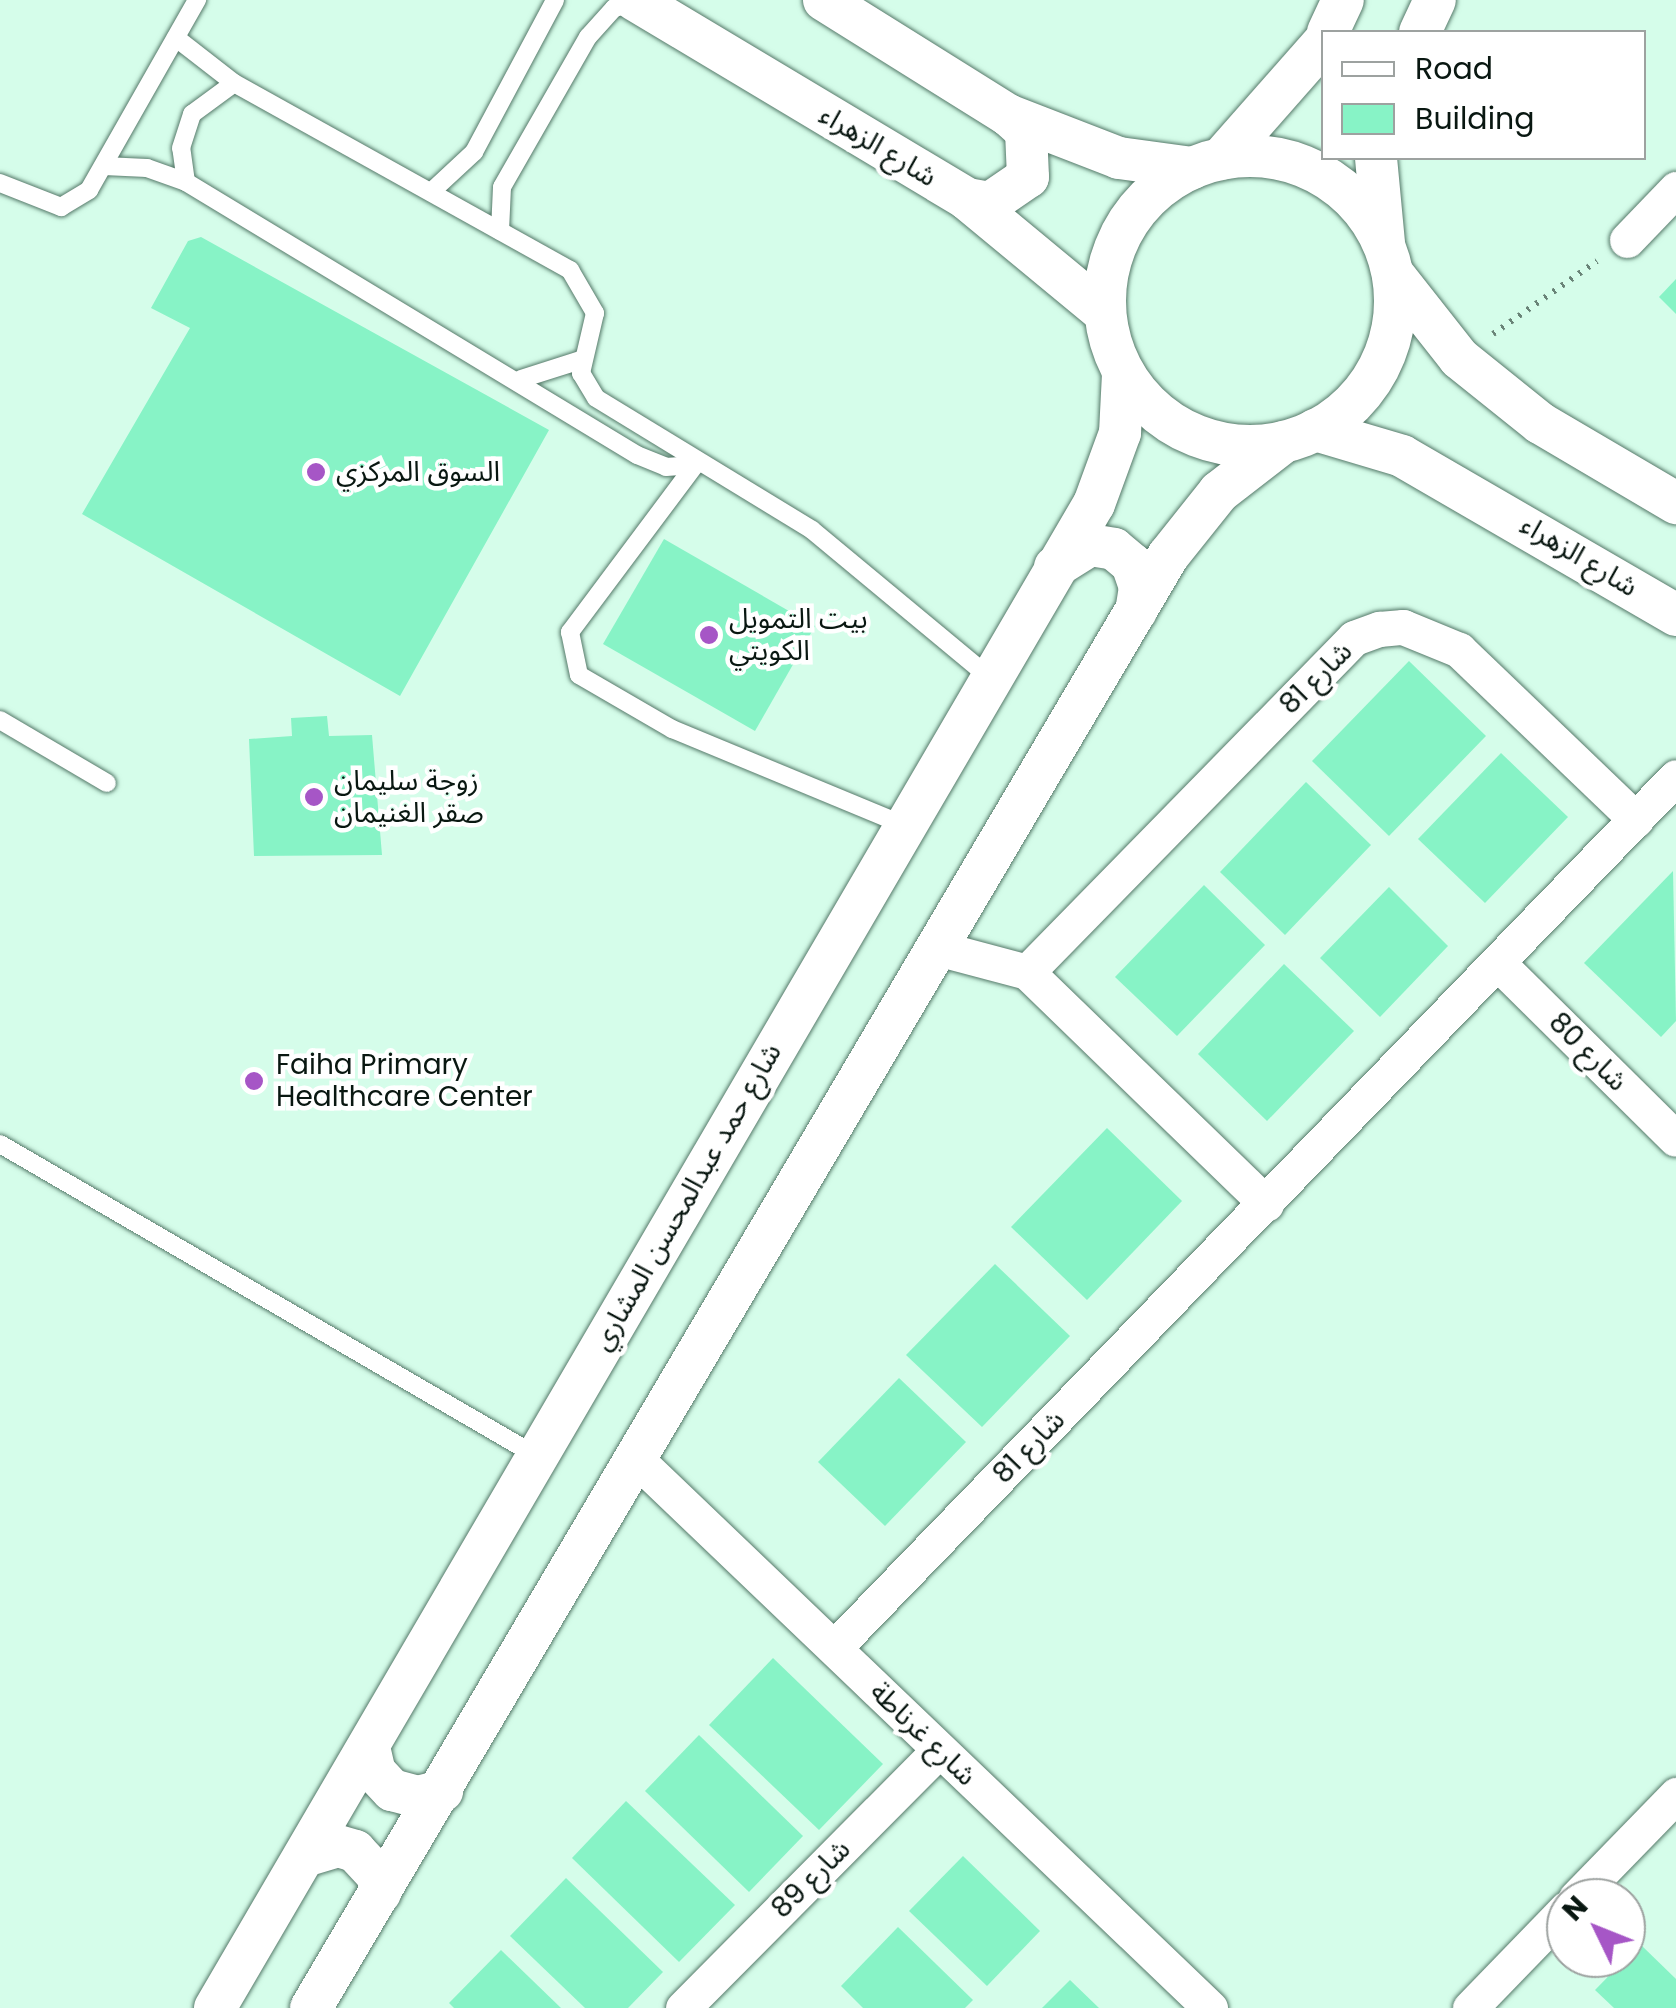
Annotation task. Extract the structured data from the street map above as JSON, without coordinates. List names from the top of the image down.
{
  "streets": {
    "street": [
      "شارع الزهراء",
      "شارع 81",
      "شارع 80",
      "شارع حمد عبدالمحسن المشاري",
      "شارع غرناطة",
      "شارع 89"
    ]
  },
  "crossings": [
    ["شارع الزهراء", "شارع حمد عبدالمحسن المشاري"],
    ["شارع 81", "شارع 80"],
    ["شارع 81", "شارع غرناطة"],
    ["شارع غرناطة", "شارع 89"]
  ],
  "places": [
    "السوق المركزي",
    "بيت التمويل الكويتي",
    "زوجة سليمان صقر الغنيمان",
    "Faiha Primary Healthcare Center"
  ],
  "legend": ["Road", "Building"],
  "north": "top left"
}
